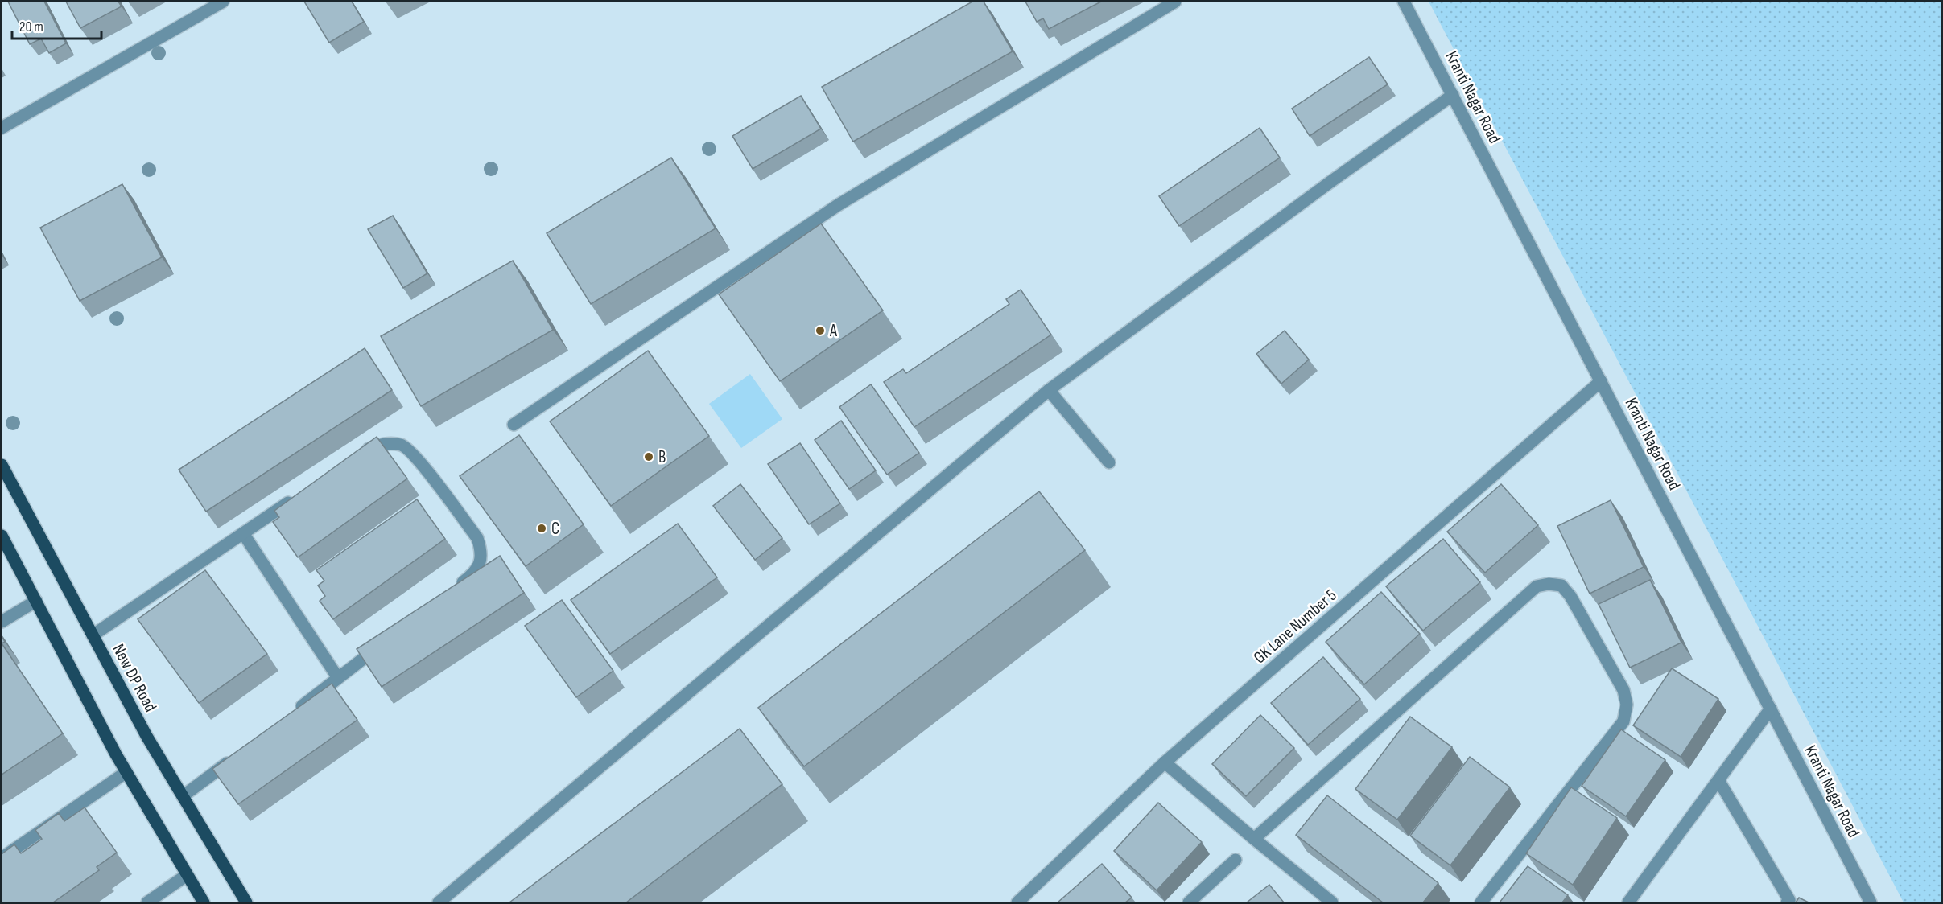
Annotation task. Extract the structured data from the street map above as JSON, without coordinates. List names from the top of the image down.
{
  "streets": {
    "main road": ["New DP Road"],
    "street": ["Kranti Nagar Road", "GK Lane Number 5"]
  },
  "crossings": [
    ["Kranti Nagar Road", "GK Lane Number 5"]
  ],
  "places": ["A", "B", "C"],
  "scale_bar": "20 m"
}
